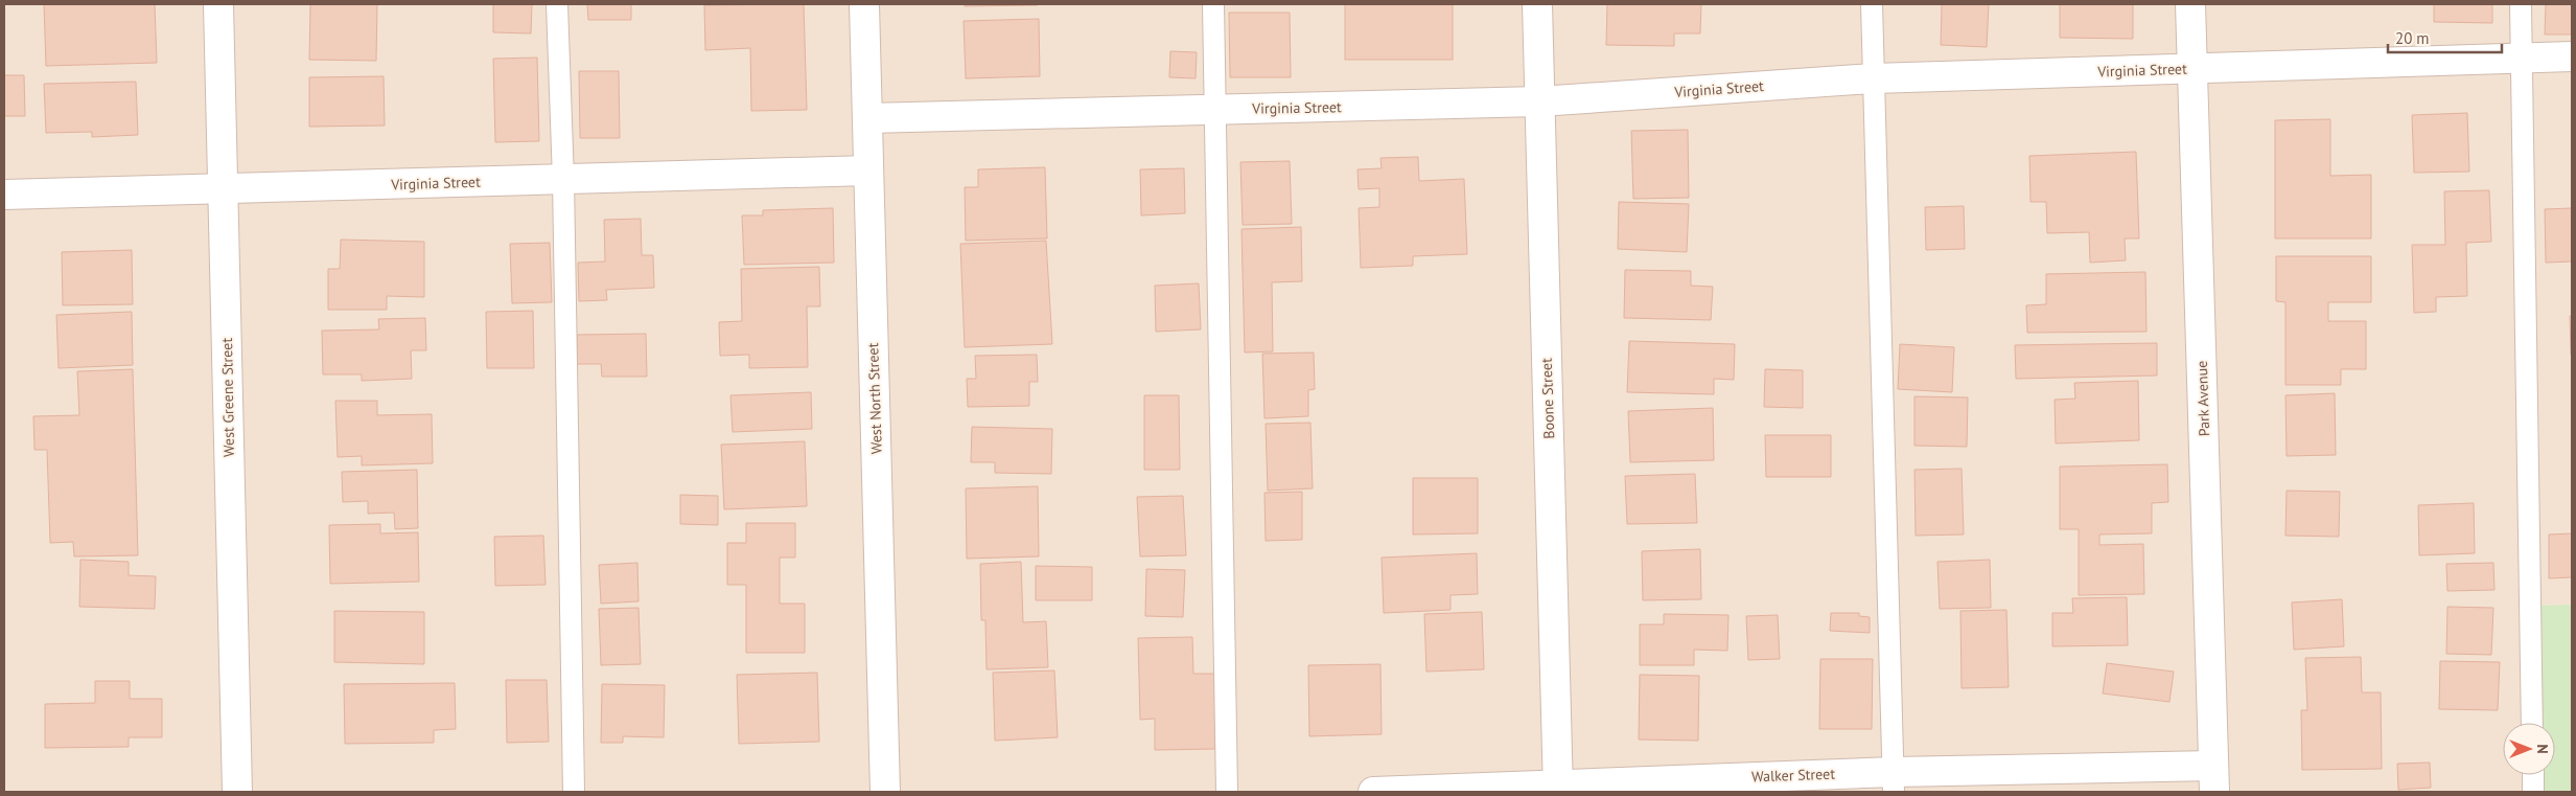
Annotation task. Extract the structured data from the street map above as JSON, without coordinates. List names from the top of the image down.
{
  "streets": {
    "street": [
      "Virginia Street",
      "West Greene Street",
      "West North Street",
      "Boone Street",
      "Park Avenue",
      "Walker Street"
    ]
  },
  "crossings": [
    ["Virginia Street", "West Greene Street"],
    ["Virginia Street", "West North Street"],
    ["Virginia Street", "Boone Street"],
    ["Virginia Street", "Park Avenue"],
    ["Boone Street", "Walker Street"],
    ["Park Avenue", "Walker Street"]
  ],
  "scale_bar": "20 m",
  "north": "right"
}
